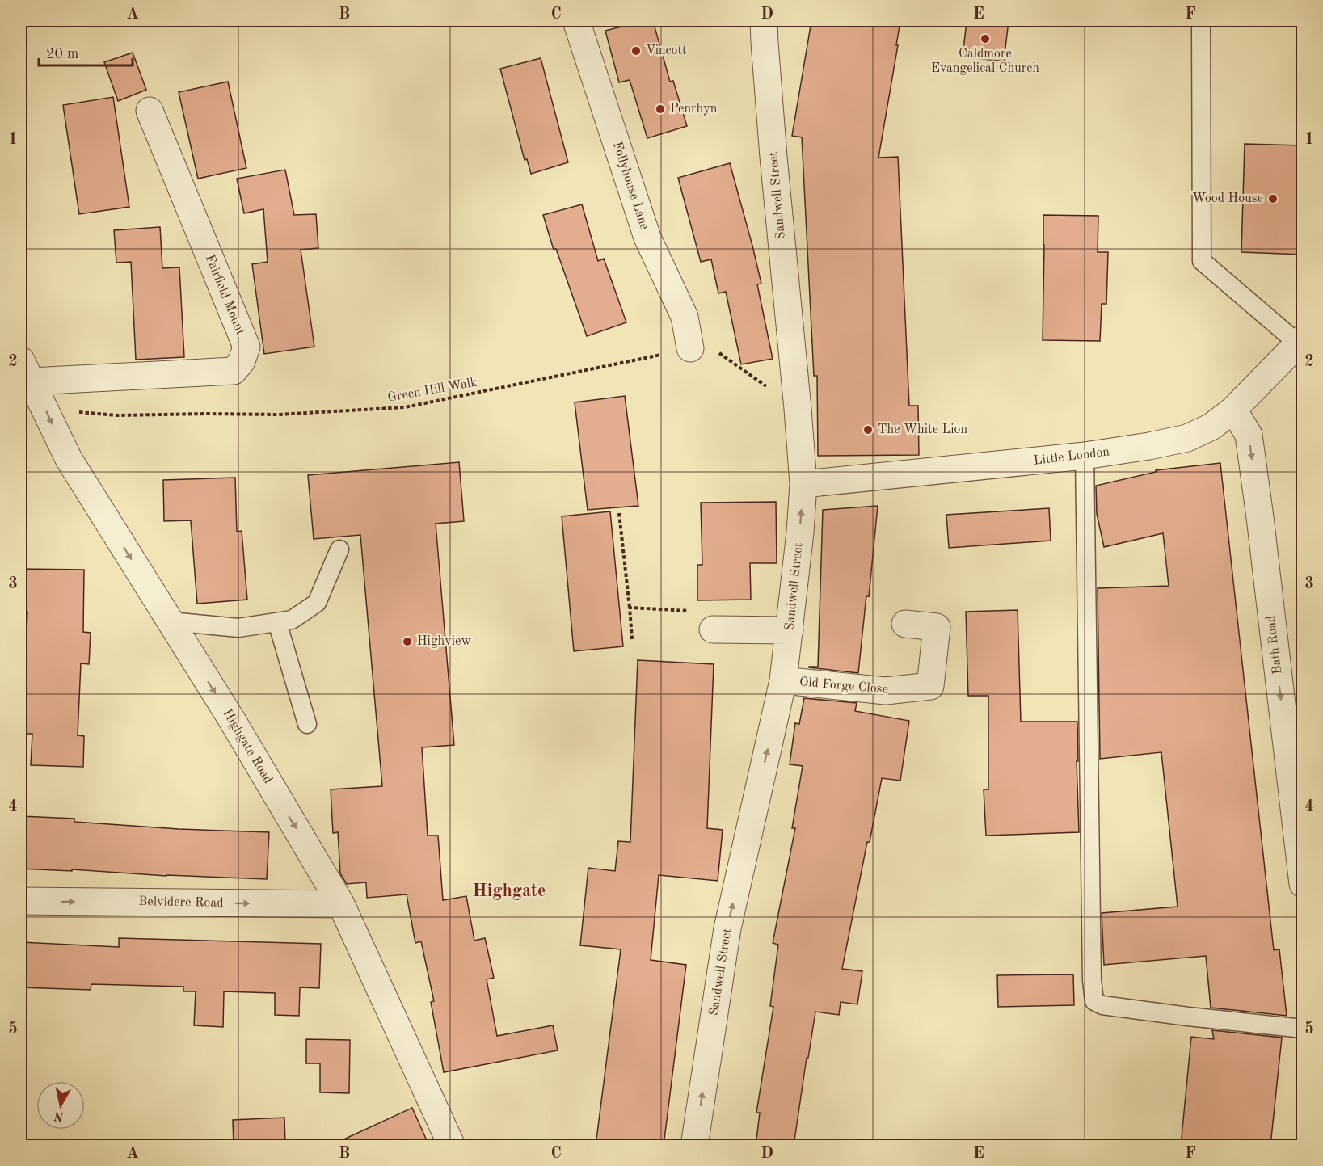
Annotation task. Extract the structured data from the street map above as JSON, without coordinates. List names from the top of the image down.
{
  "streets": {
    "street": [
      "Follyhouse Lane",
      "Sandwell Street",
      "Fairfield Mount",
      "Little London",
      "Bath Road",
      "Old Forge Close",
      "Highgate Road",
      "Belvidere Road"
    ],
    "path": ["Green Hill Walk"]
  },
  "crossings": [
    ["Follyhouse Lane", "Green Hill Walk"],
    ["Sandwell Street", "Green Hill Walk"],
    ["Sandwell Street", "Little London"],
    ["Sandwell Street", "Old Forge Close"],
    ["Fairfield Mount", "Highgate Road"],
    ["Green Hill Walk", "Highgate Road"],
    ["Little London", "Bath Road"],
    ["Highgate Road", "Belvidere Road"]
  ],
  "one_way": [
    "Sandwell Street",
    "Bath Road",
    "Highgate Road",
    "Belvidere Road"
  ],
  "districts": ["Highgate"],
  "places": [
    "Caldmore Evangelical Church",
    "Vincott",
    "Penrhyn",
    "Wood House",
    "The White Lion",
    "Highview"
  ],
  "scale_bar": "20 m",
  "north": "bottom",
  "grid": {
    "columns": [
      "A",
      "B",
      "C",
      "D",
      "E",
      "F"
    ],
    "rows": [
      "1",
      "2",
      "3",
      "4",
      "5"
    ]
  }
}
